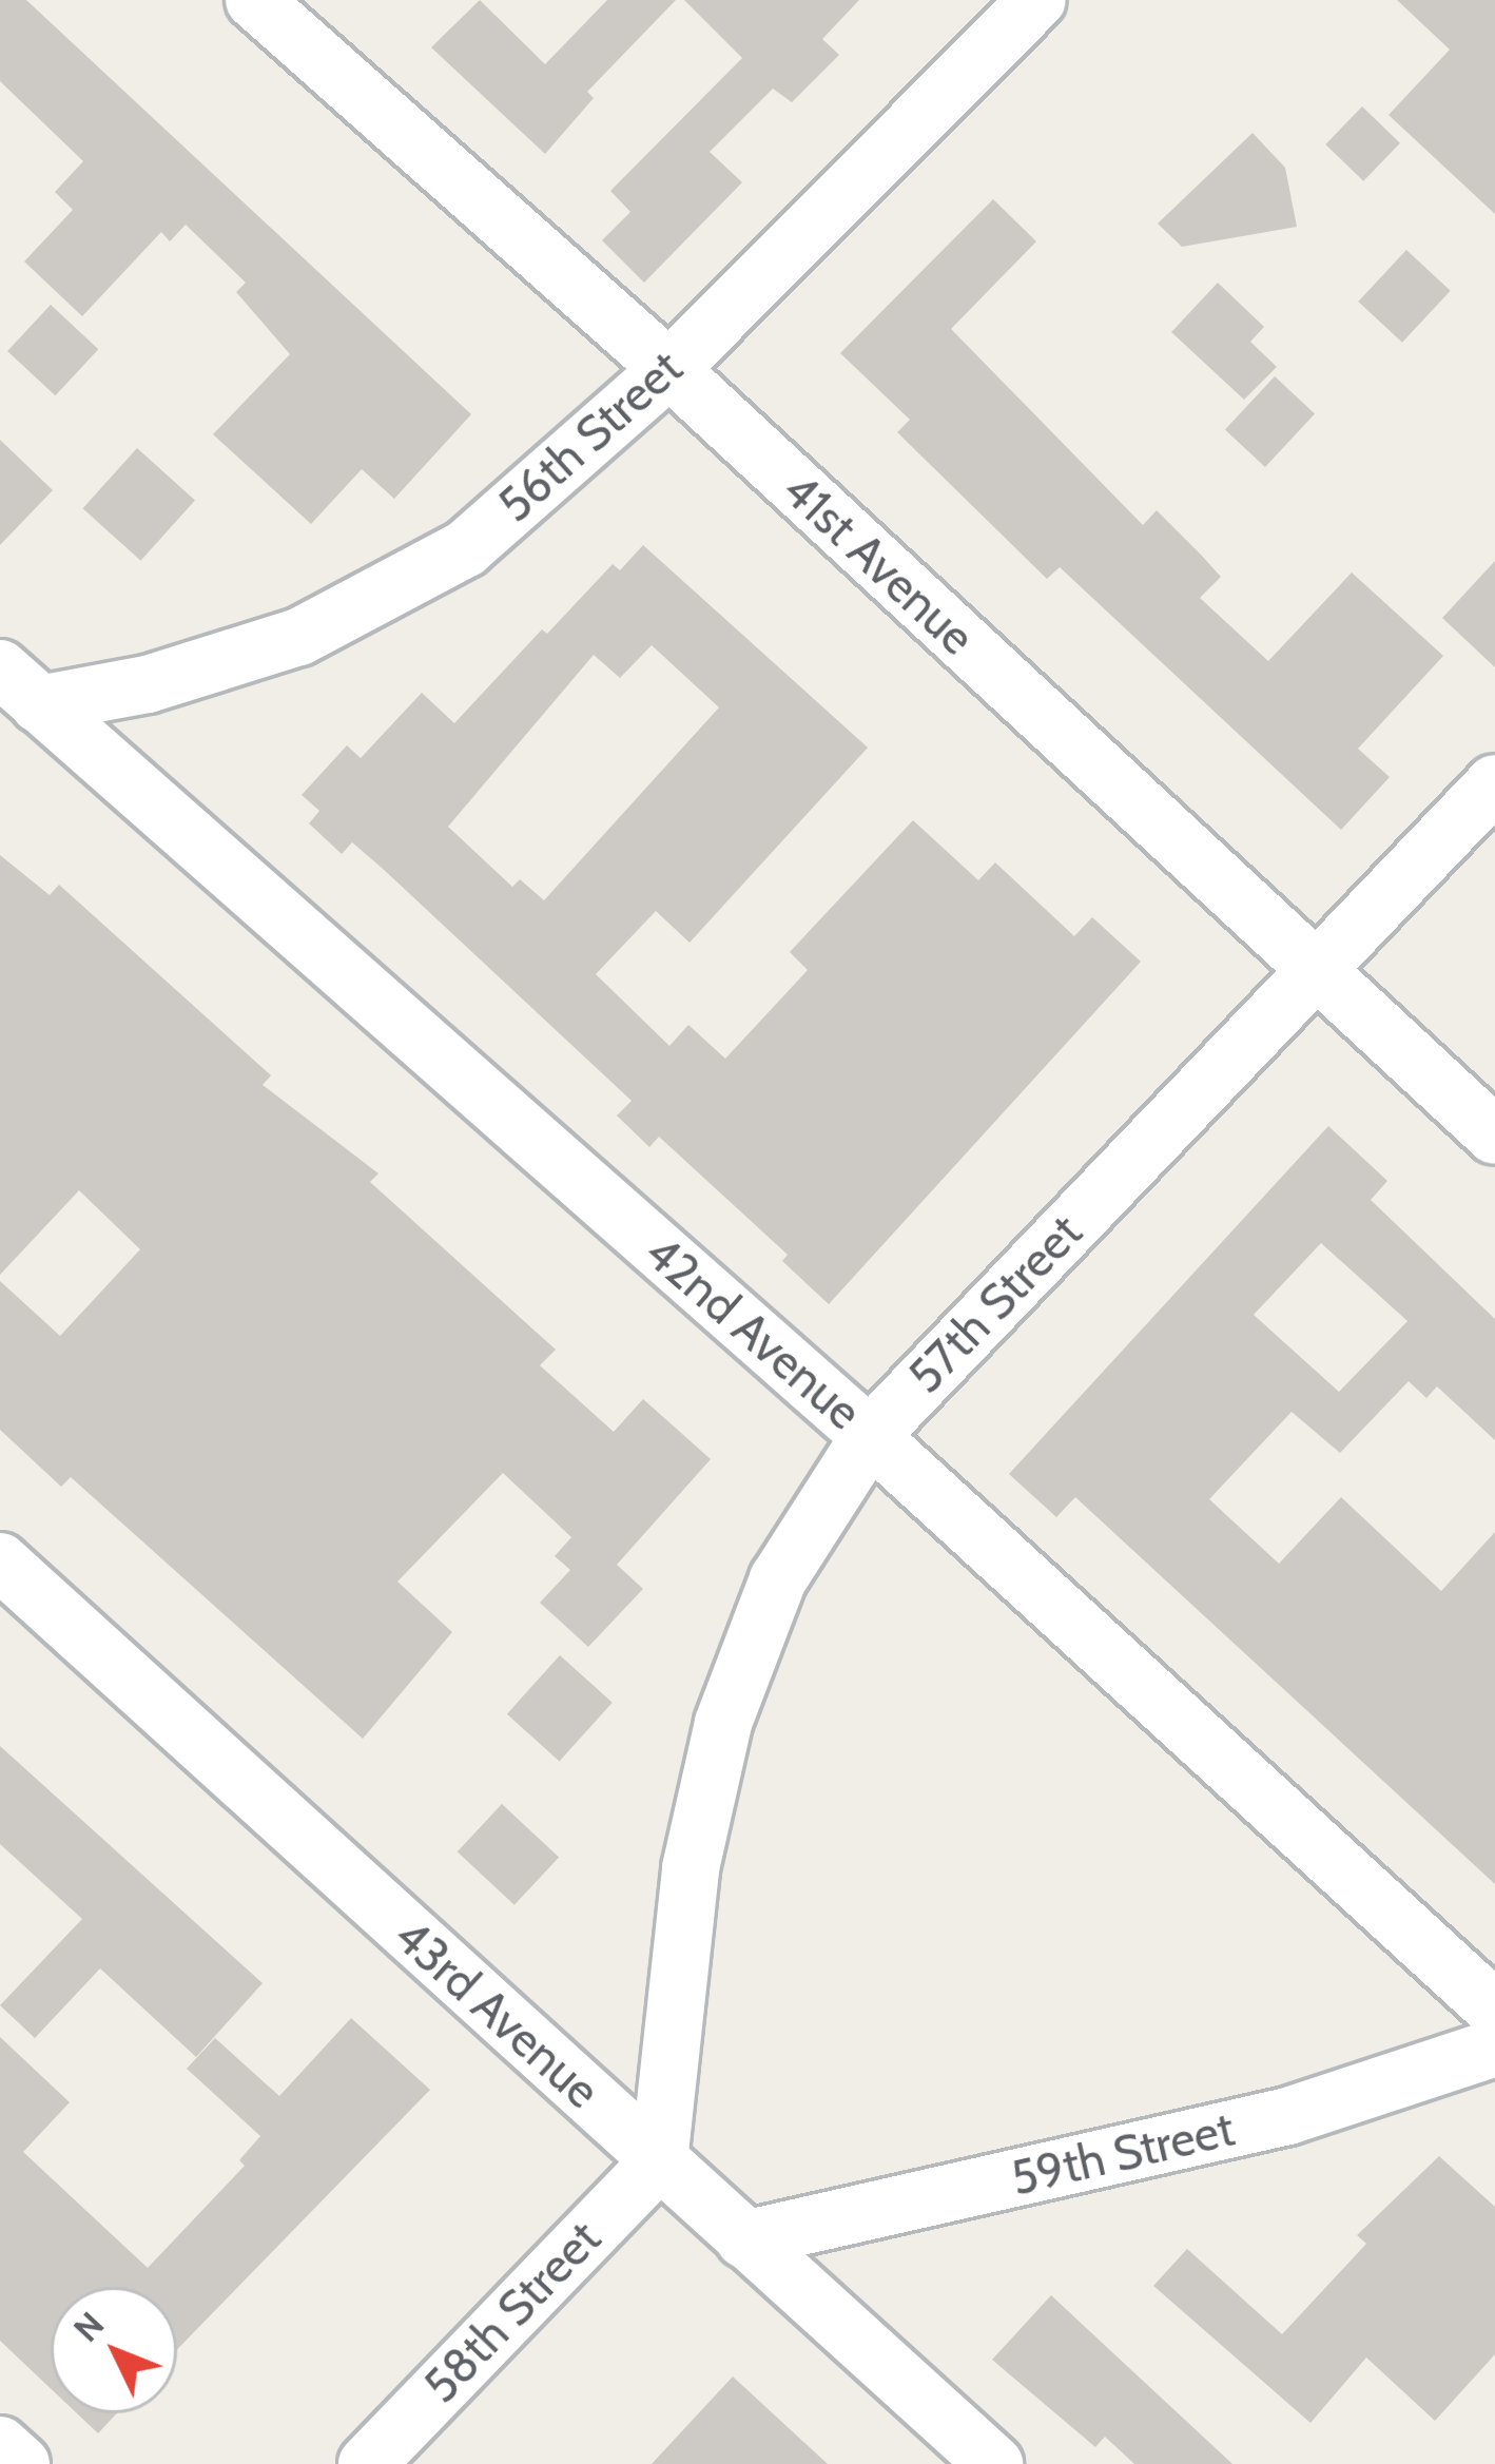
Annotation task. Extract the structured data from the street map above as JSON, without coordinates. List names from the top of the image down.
{
  "streets": {
    "street": [
      "56th Street",
      "41st Avenue",
      "57th Street",
      "42nd Avenue",
      "43rd Avenue",
      "59th Street",
      "58th Street"
    ]
  },
  "crossings": [
    ["56th Street", "41st Avenue"],
    ["56th Street", "42nd Avenue"],
    ["41st Avenue", "57th Street"],
    ["57th Street", "42nd Avenue"],
    ["57th Street", "43rd Avenue"],
    ["57th Street", "58th Street"],
    ["43rd Avenue", "59th Street"],
    ["43rd Avenue", "58th Street"]
  ],
  "north": "top left"
}
